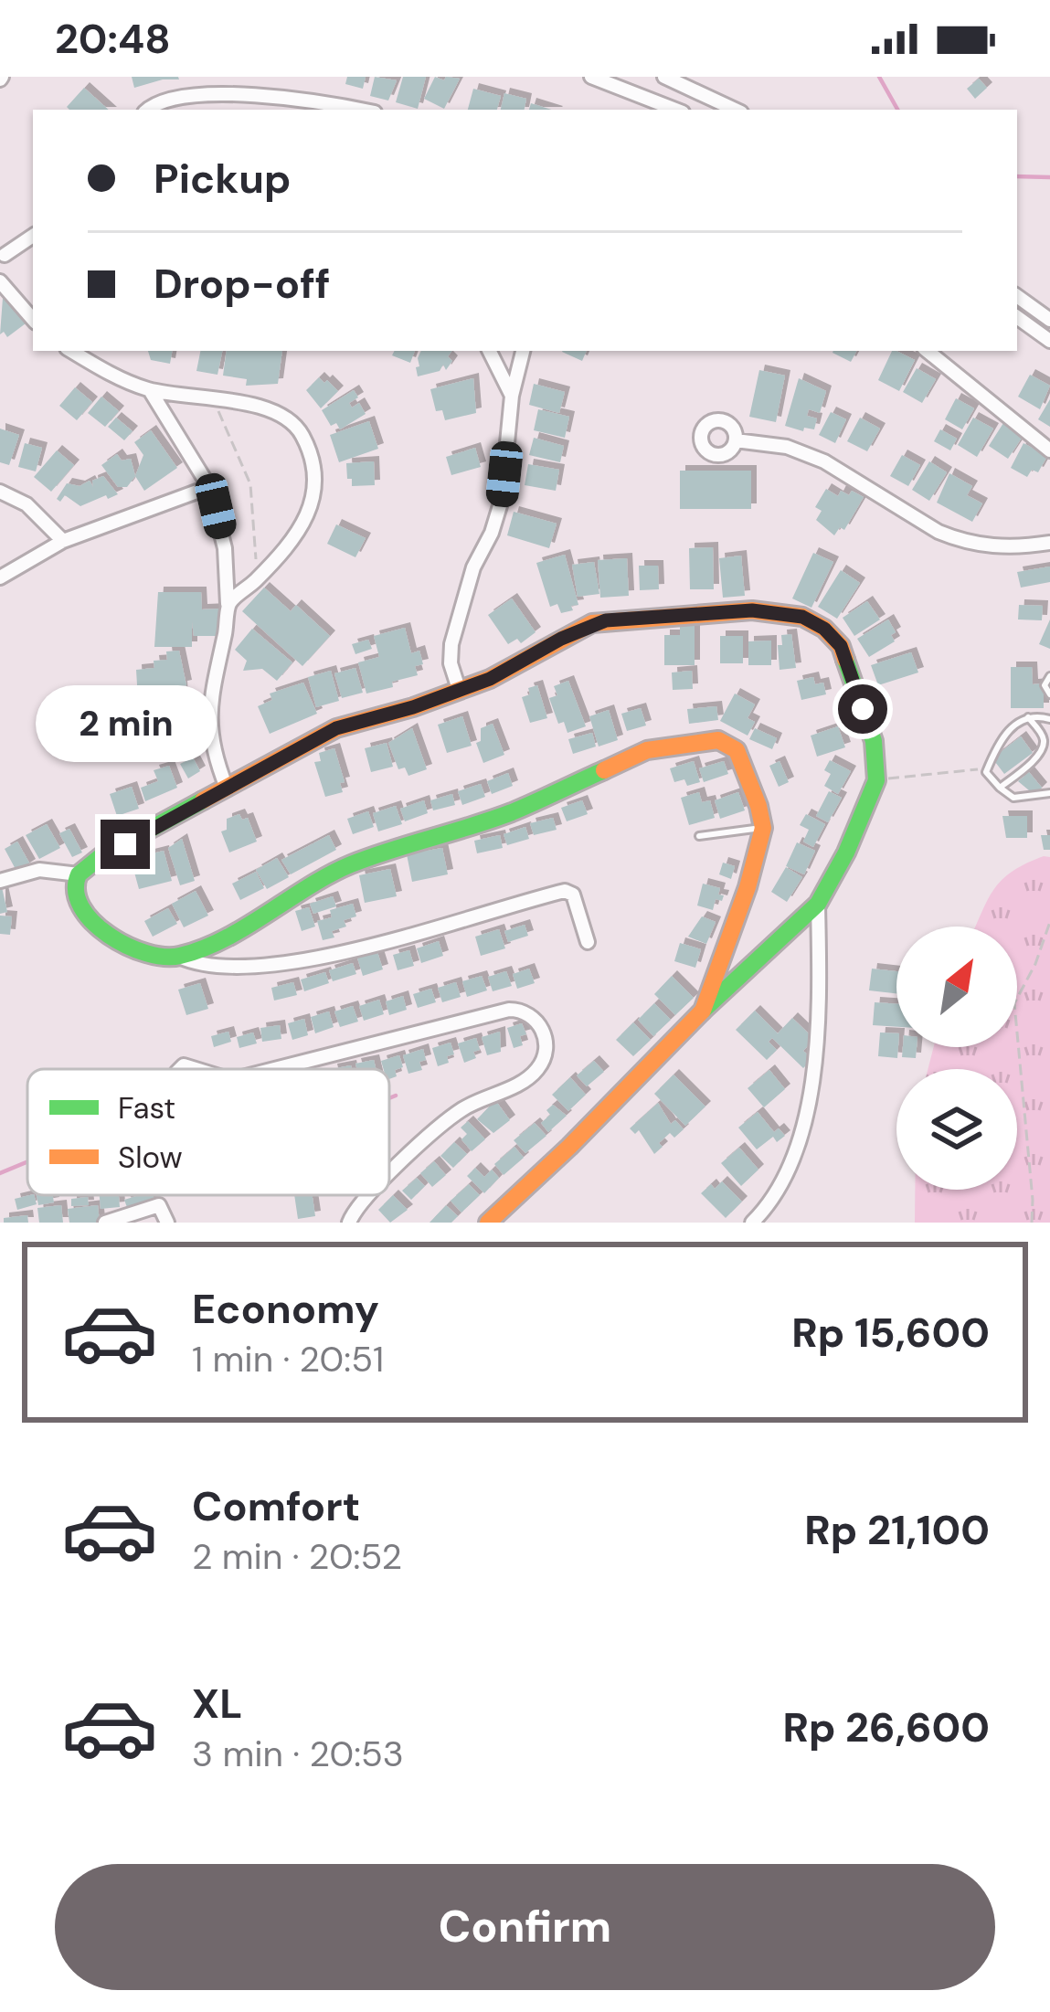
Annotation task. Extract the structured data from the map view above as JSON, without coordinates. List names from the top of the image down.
{
  "legend": ["Fast", "Slow"],
  "north": "top right",
  "page": {
    "status": "20:48",
    "banner": ["Pickup", "Drop-off"],
    "bubble": "2 min",
    "list": [
      {
        "name": "Economy",
        "note": "1 min · 20:51",
        "value": "Rp 15,600"
      },
      {
        "name": "Comfort",
        "note": "2 min · 20:52",
        "value": "Rp 21,100"
      },
      {
        "name": "XL",
        "note": "3 min · 20:53",
        "value": "Rp 26,600"
      }
    ],
    "buttons": "Confirm"
  }
}
